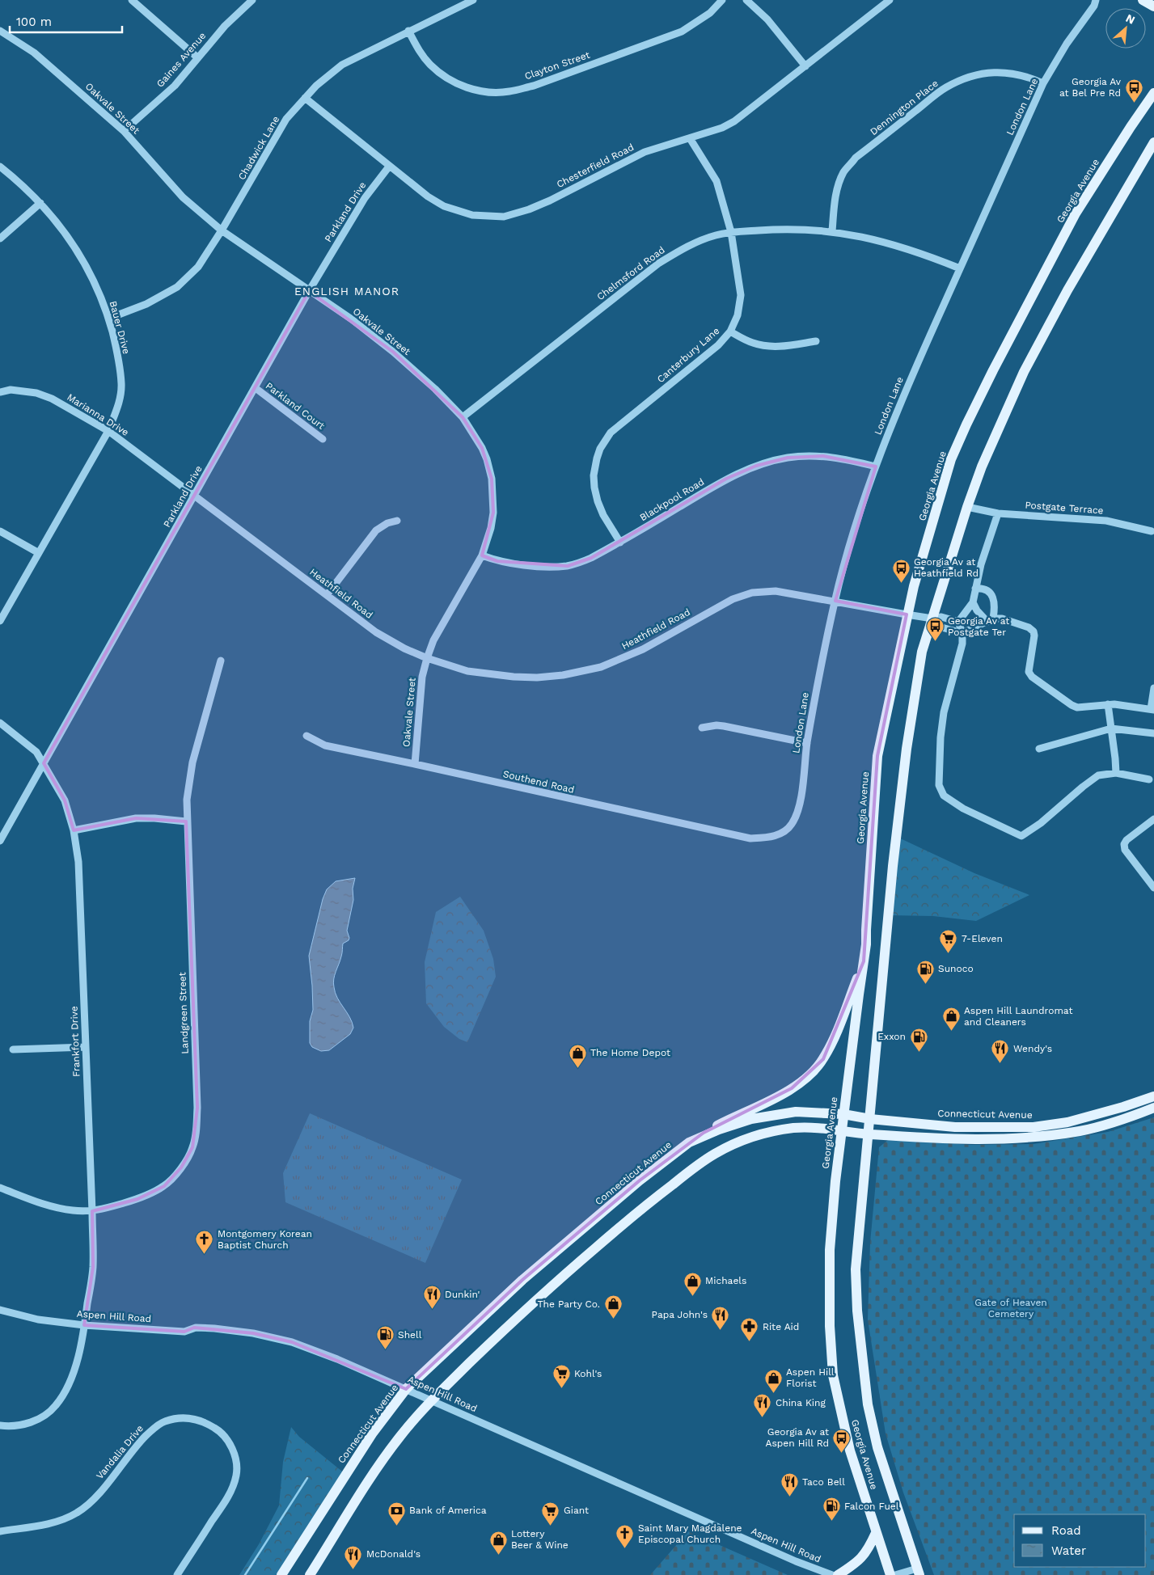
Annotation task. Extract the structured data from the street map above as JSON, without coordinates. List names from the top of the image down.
{
  "streets": {
    "main road": ["Georgia Avenue", "Connecticut Avenue"],
    "street": [
      "Gaines Avenue",
      "Clayton Street",
      "London Lane",
      "Dennington Place",
      "Oakvale Street",
      "Chadwick Lane",
      "Chesterfield Road",
      "Parkland Drive",
      "Chelmsford Road",
      "Bauer Drive",
      "Canterbury Lane",
      "Parkland Court",
      "Marianna Drive",
      "Blackpool Road",
      "Postgate Terrace",
      "Heathfield Road",
      "Southend Road",
      "Landgreen Street",
      "Frankfort Drive",
      "Aspen Hill Road",
      "Vandalia Drive"
    ]
  },
  "crossings": [
    ["Gaines Avenue", "Oakvale Street"],
    ["Clayton Street", "Chadwick Lane"],
    ["London Lane", "Dennington Place"],
    ["London Lane", "Chelmsford Road"],
    ["London Lane", "Blackpool Road"],
    ["London Lane", "Heathfield Road"],
    ["London Lane", "Southend Road"],
    ["Dennington Place", "Chelmsford Road"],
    ["Oakvale Street", "Chadwick Lane"],
    ["Oakvale Street", "Parkland Drive"],
    ["Oakvale Street", "Chelmsford Road"],
    ["Oakvale Street", "Blackpool Road"],
    ["Oakvale Street", "Heathfield Road"],
    ["Oakvale Street", "Southend Road"],
    ["Chadwick Lane", "Chesterfield Road"],
    ["Chadwick Lane", "Bauer Drive"],
    ["Chesterfield Road", "Parkland Drive"],
    ["Chesterfield Road", "Canterbury Lane"],
    ["Georgia Avenue", "Postgate Terrace"],
    ["Georgia Avenue", "Heathfield Road"],
    ["Georgia Avenue", "Connecticut Avenue"],
    ["Parkland Drive", "Parkland Court"],
    ["Parkland Drive", "Marianna Drive"],
    ["Parkland Drive", "Heathfield Road"],
    ["Parkland Drive", "Frankfort Drive"],
    ["Chelmsford Road", "Canterbury Lane"],
    ["Bauer Drive", "Marianna Drive"],
    ["Canterbury Lane", "Blackpool Road"],
    ["Marianna Drive", "Heathfield Road"],
    ["Landgreen Street", "Frankfort Drive"],
    ["Frankfort Drive", "Aspen Hill Road"],
    ["Connecticut Avenue", "Aspen Hill Road"]
  ],
  "districts": ["ENGLISH MANOR"],
  "parks": ["Gate of Heaven Cemetery"],
  "places": {
    "bus stop": [
      "Georgia Av at Bel Pre Rd",
      "Georgia Av at Heathfield Rd",
      "Georgia Av at Postgate Ter",
      "Georgia Av at Aspen Hill Rd"
    ],
    "supermarket": ["7-Eleven", "Kohl's", "Giant"],
    "fuel station": [
      "Sunoco",
      "Exxon",
      "Shell",
      "Falcon Fuel"
    ],
    "shop": [
      "Aspen Hill Laundromat and Cleaners",
      "The Home Depot",
      "Michaels",
      "The Party Co.",
      "Aspen Hill Florist",
      "Lottery Beer & Wine"
    ],
    "restaurant": [
      "Wendy's",
      "Dunkin'",
      "Papa John's",
      "China King",
      "Taco Bell",
      "McDonald's"
    ],
    "church": ["Montgomery Korean Baptist Church", "Saint Mary Magdalene Episcopal Church"],
    "pharmacy": ["Rite Aid"],
    "bank": ["Bank of America"]
  },
  "legend": ["Road", "Water"],
  "scale_bar": "100 m",
  "north": "top right"
}
